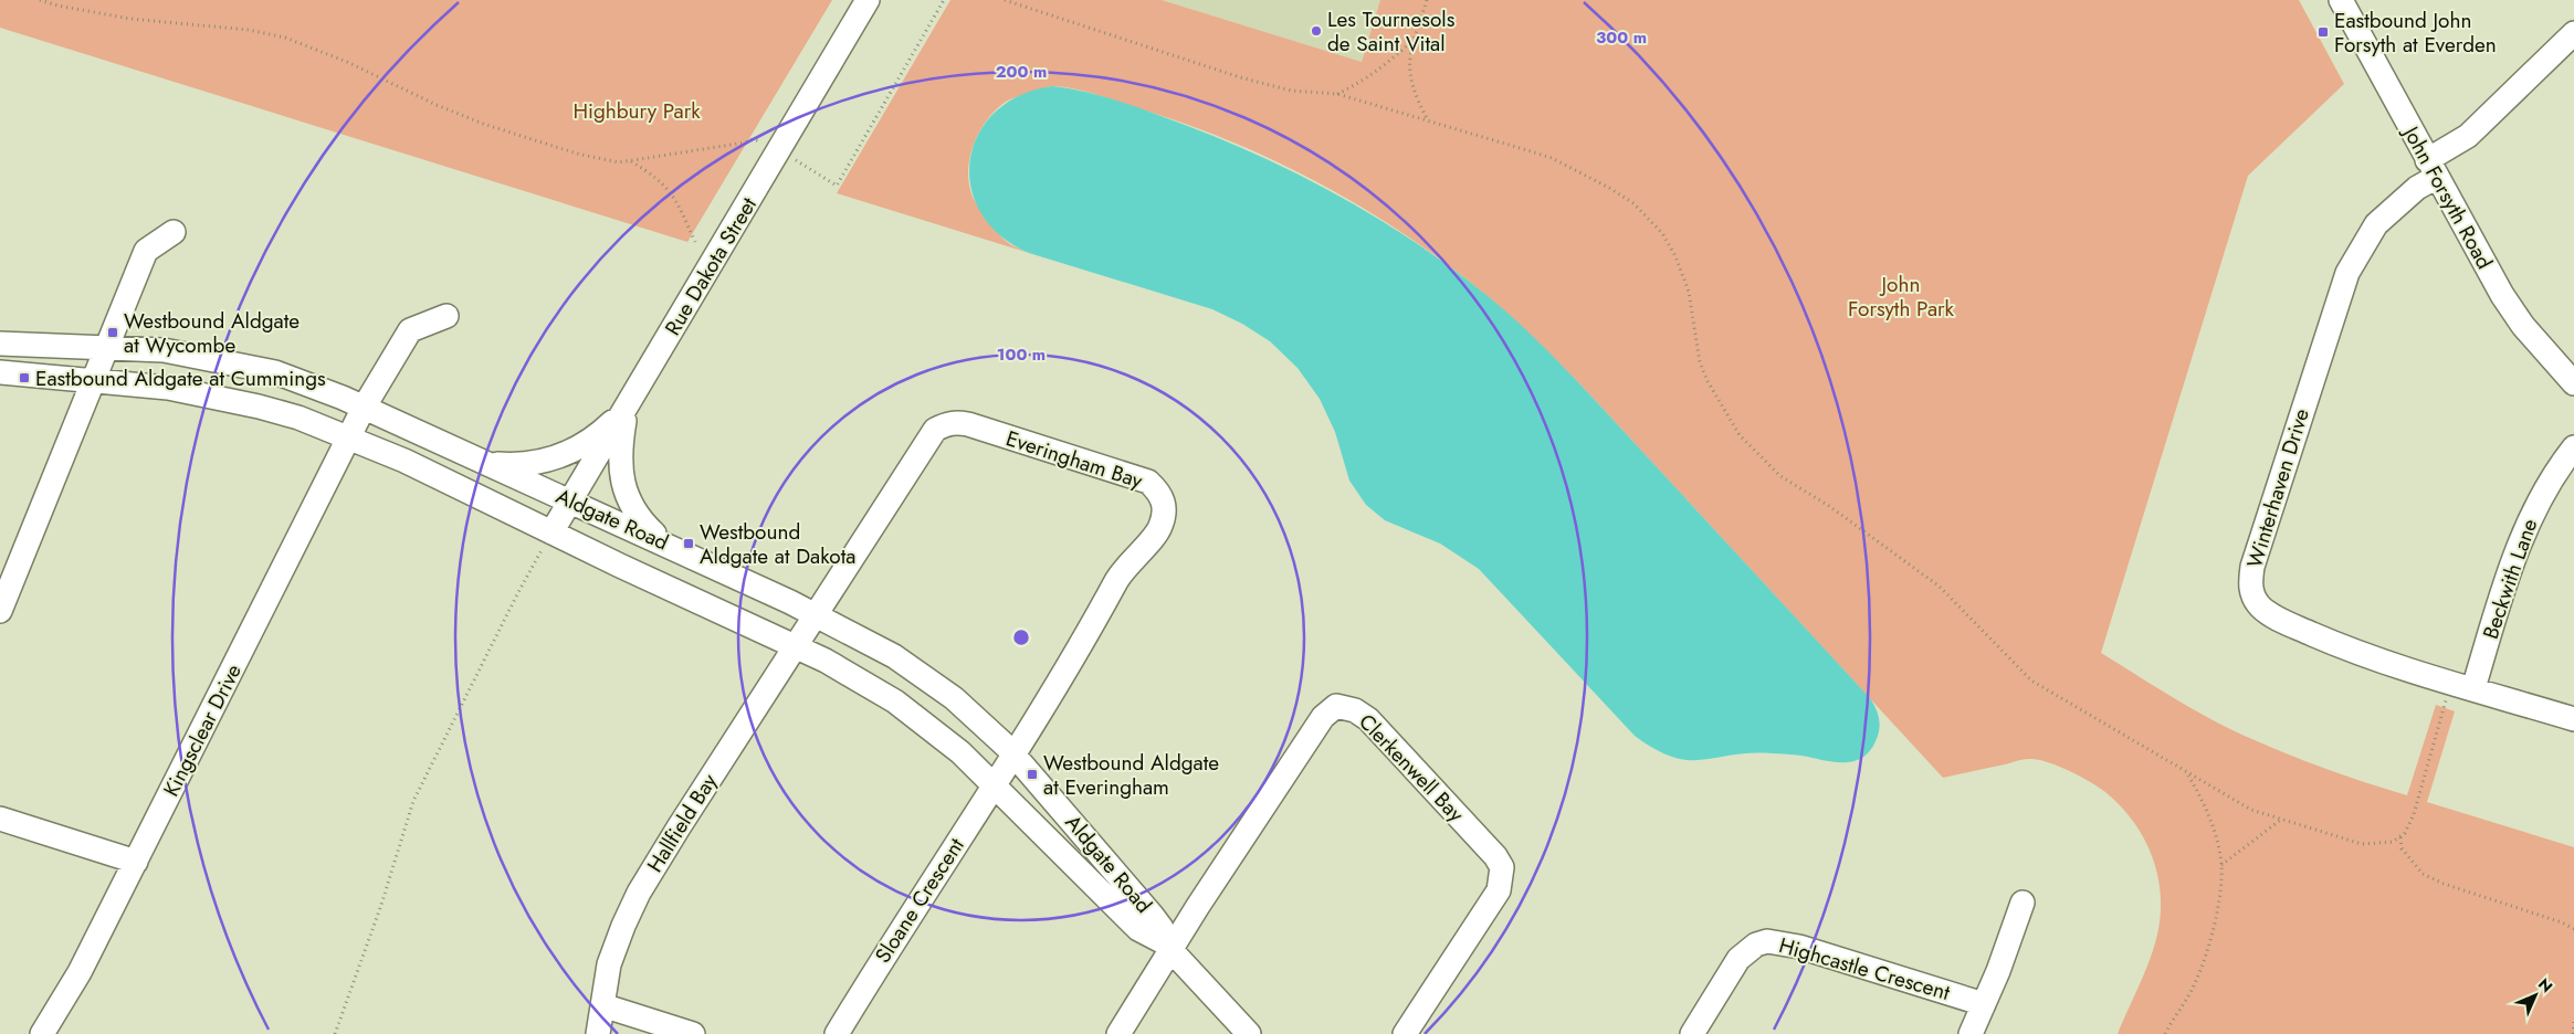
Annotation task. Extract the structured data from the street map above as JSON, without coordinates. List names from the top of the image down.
{
  "streets": {
    "street": [
      "John Forsyth Road",
      "Rue Dakota Street",
      "Everingham Bay",
      "Winterhaven Drive",
      "Aldgate Road",
      "Beckwith Lane",
      "Kingsclear Drive",
      "Clerkenwell Bay",
      "Hallfield Bay",
      "Sloane Crescent",
      "Highcastle Crescent"
    ]
  },
  "crossings": [
    ["John Forsyth Road", "Winterhaven Drive"],
    ["Rue Dakota Street", "Aldgate Road"],
    ["Everingham Bay", "Aldgate Road"],
    ["Everingham Bay", "Hallfield Bay"],
    ["Everingham Bay", "Sloane Crescent"],
    ["Winterhaven Drive", "Beckwith Lane"],
    ["Aldgate Road", "Kingsclear Drive"],
    ["Aldgate Road", "Clerkenwell Bay"],
    ["Aldgate Road", "Hallfield Bay"],
    ["Aldgate Road", "Sloane Crescent"]
  ],
  "parks": ["Highbury Park", "John Forsyth Park"],
  "places": {
    "other": ["Les Tournesols de Saint Vital"],
    "transit": [
      "Eastbound John Forsyth at Everden",
      "Westbound Aldgate at Wycombe",
      "Eastbound Aldgate at Cummings",
      "Westbound Aldgate at Dakota",
      "Westbound Aldgate at Everingham"
    ]
  },
  "north": "top right",
  "rings": ["300 m", "200 m", "100 m"]
}
